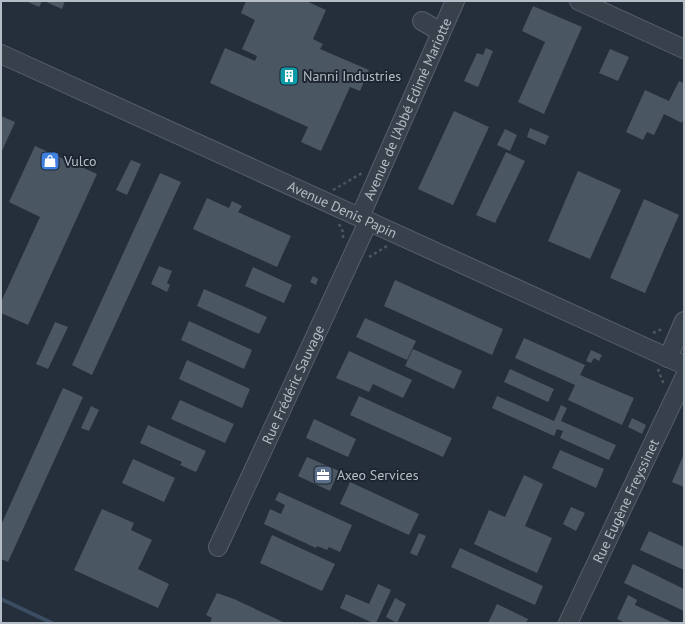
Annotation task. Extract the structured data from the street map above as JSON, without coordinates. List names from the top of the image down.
{
  "streets": {
    "street": [
      "Avenue de l'Abbé Edimé Mariotte",
      "Avenue Denis Papin",
      "Rue Frédéric Sauvage",
      "Rue Eugène Freyssinet"
    ]
  },
  "crossings": [
    ["Avenue de l'Abbé Edimé Mariotte", "Avenue Denis Papin"],
    ["Avenue de l'Abbé Edimé Mariotte", "Rue Frédéric Sauvage"],
    ["Avenue Denis Papin", "Rue Frédéric Sauvage"]
  ],
  "places": {
    "building": ["Nanni Industries"],
    "shop": ["Vulco"],
    "office": ["Axeo Services"]
  }
}
